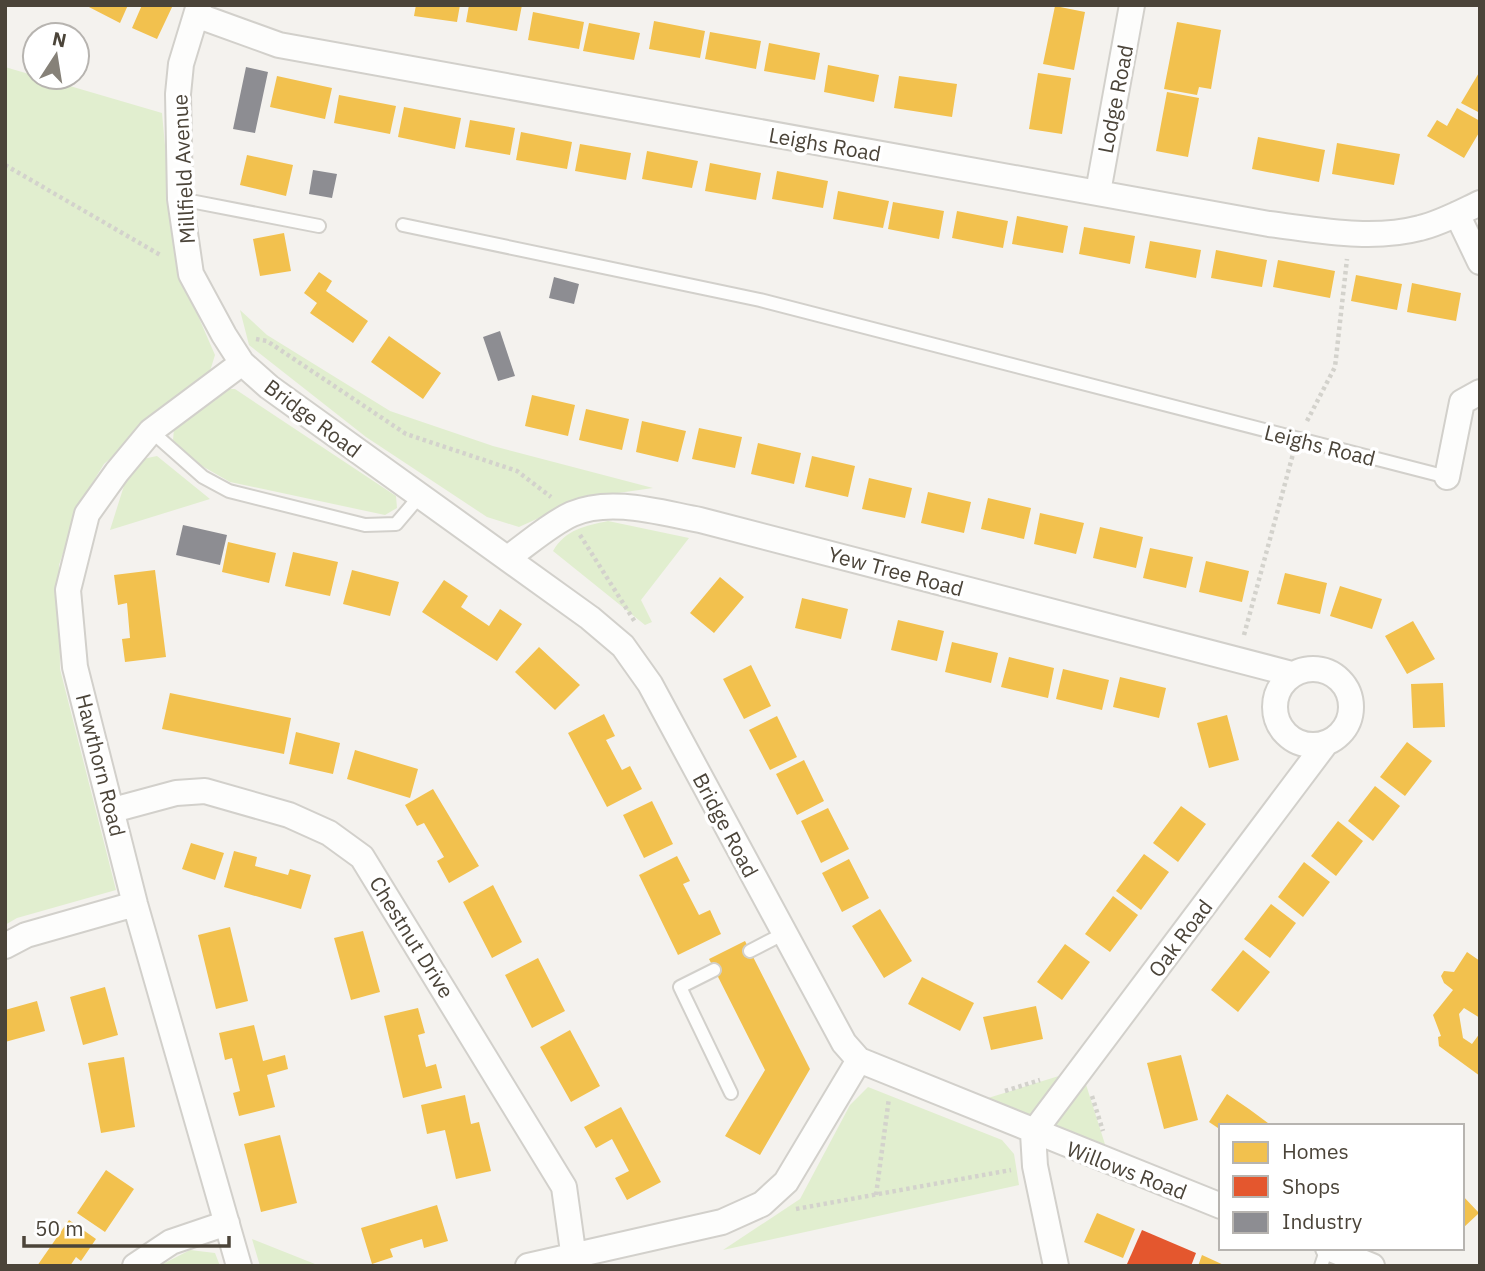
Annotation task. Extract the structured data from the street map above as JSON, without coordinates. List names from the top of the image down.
{
  "streets": {
    "street": [
      "Lodge Road",
      "Leighs Road",
      "Millfield Avenue",
      "Bridge Road",
      "Yew Tree Road",
      "Hawthorn Road",
      "Chestnut Drive",
      "Oak Road",
      "Willows Road"
    ]
  },
  "crossings": [
    ["Lodge Road", "Leighs Road"],
    ["Leighs Road", "Millfield Avenue"],
    ["Millfield Avenue", "Bridge Road"],
    ["Millfield Avenue", "Hawthorn Road"],
    ["Bridge Road", "Yew Tree Road"],
    ["Bridge Road", "Hawthorn Road"],
    ["Yew Tree Road", "Oak Road"],
    ["Hawthorn Road", "Chestnut Drive"],
    ["Oak Road", "Willows Road"]
  ],
  "legend": ["Homes", "Shops", "Industry"],
  "scale_bar": "50 m",
  "north": "top"
}
